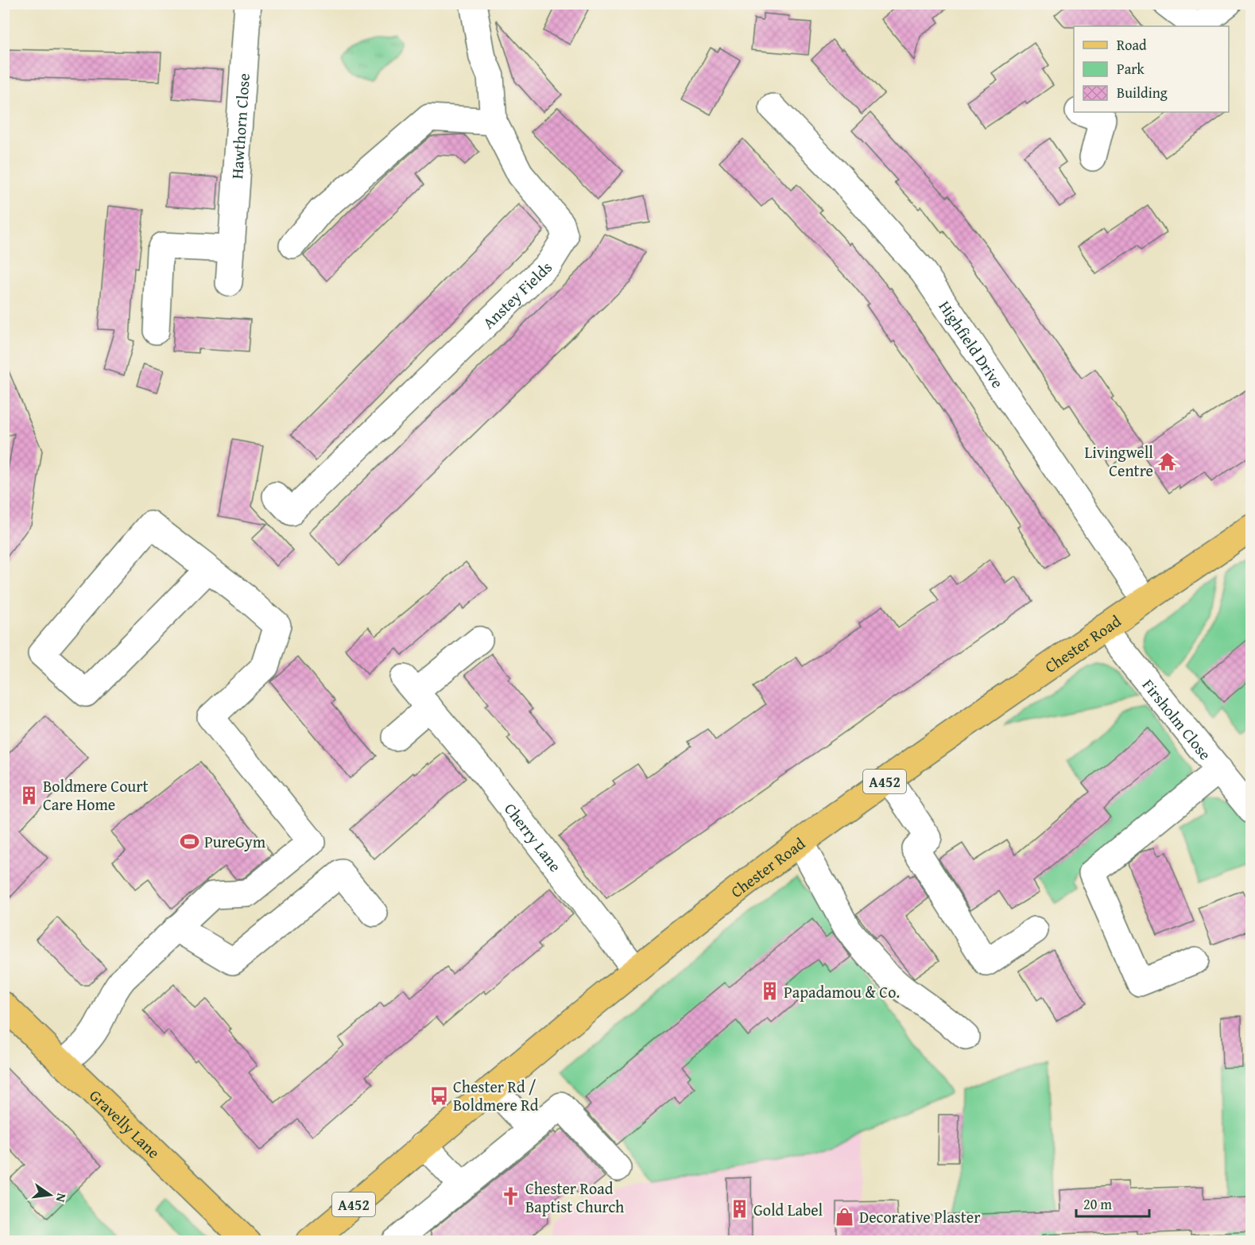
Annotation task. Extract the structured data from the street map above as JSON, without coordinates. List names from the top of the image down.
{
  "streets": {
    "main road": ["Chester Road", "A452", "Gravelly Lane"],
    "street": [
      "Hawthorn Close",
      "Anstey Fields",
      "Highfield Drive",
      "Firsholm Close",
      "Cherry Lane"
    ]
  },
  "crossings": [
    ["Highfield Drive", "Chester Road"],
    ["Chester Road", "Firsholm Close"],
    ["Chester Road", "Cherry Lane"]
  ],
  "places": {
    "temple": ["Livingwell Centre"],
    "building": ["Boldmere Court Care Home", "Papadamou & Co.", "Gold Label"],
    "sports": ["PureGym"],
    "bus stop": ["Chester Rd / Boldmere Rd"],
    "church": ["Chester Road Baptist Church"],
    "shop": ["Decorative Plaster"]
  },
  "legend": ["Road", "Park", "Building"],
  "scale_bar": "20 m",
  "north": "right"
}
